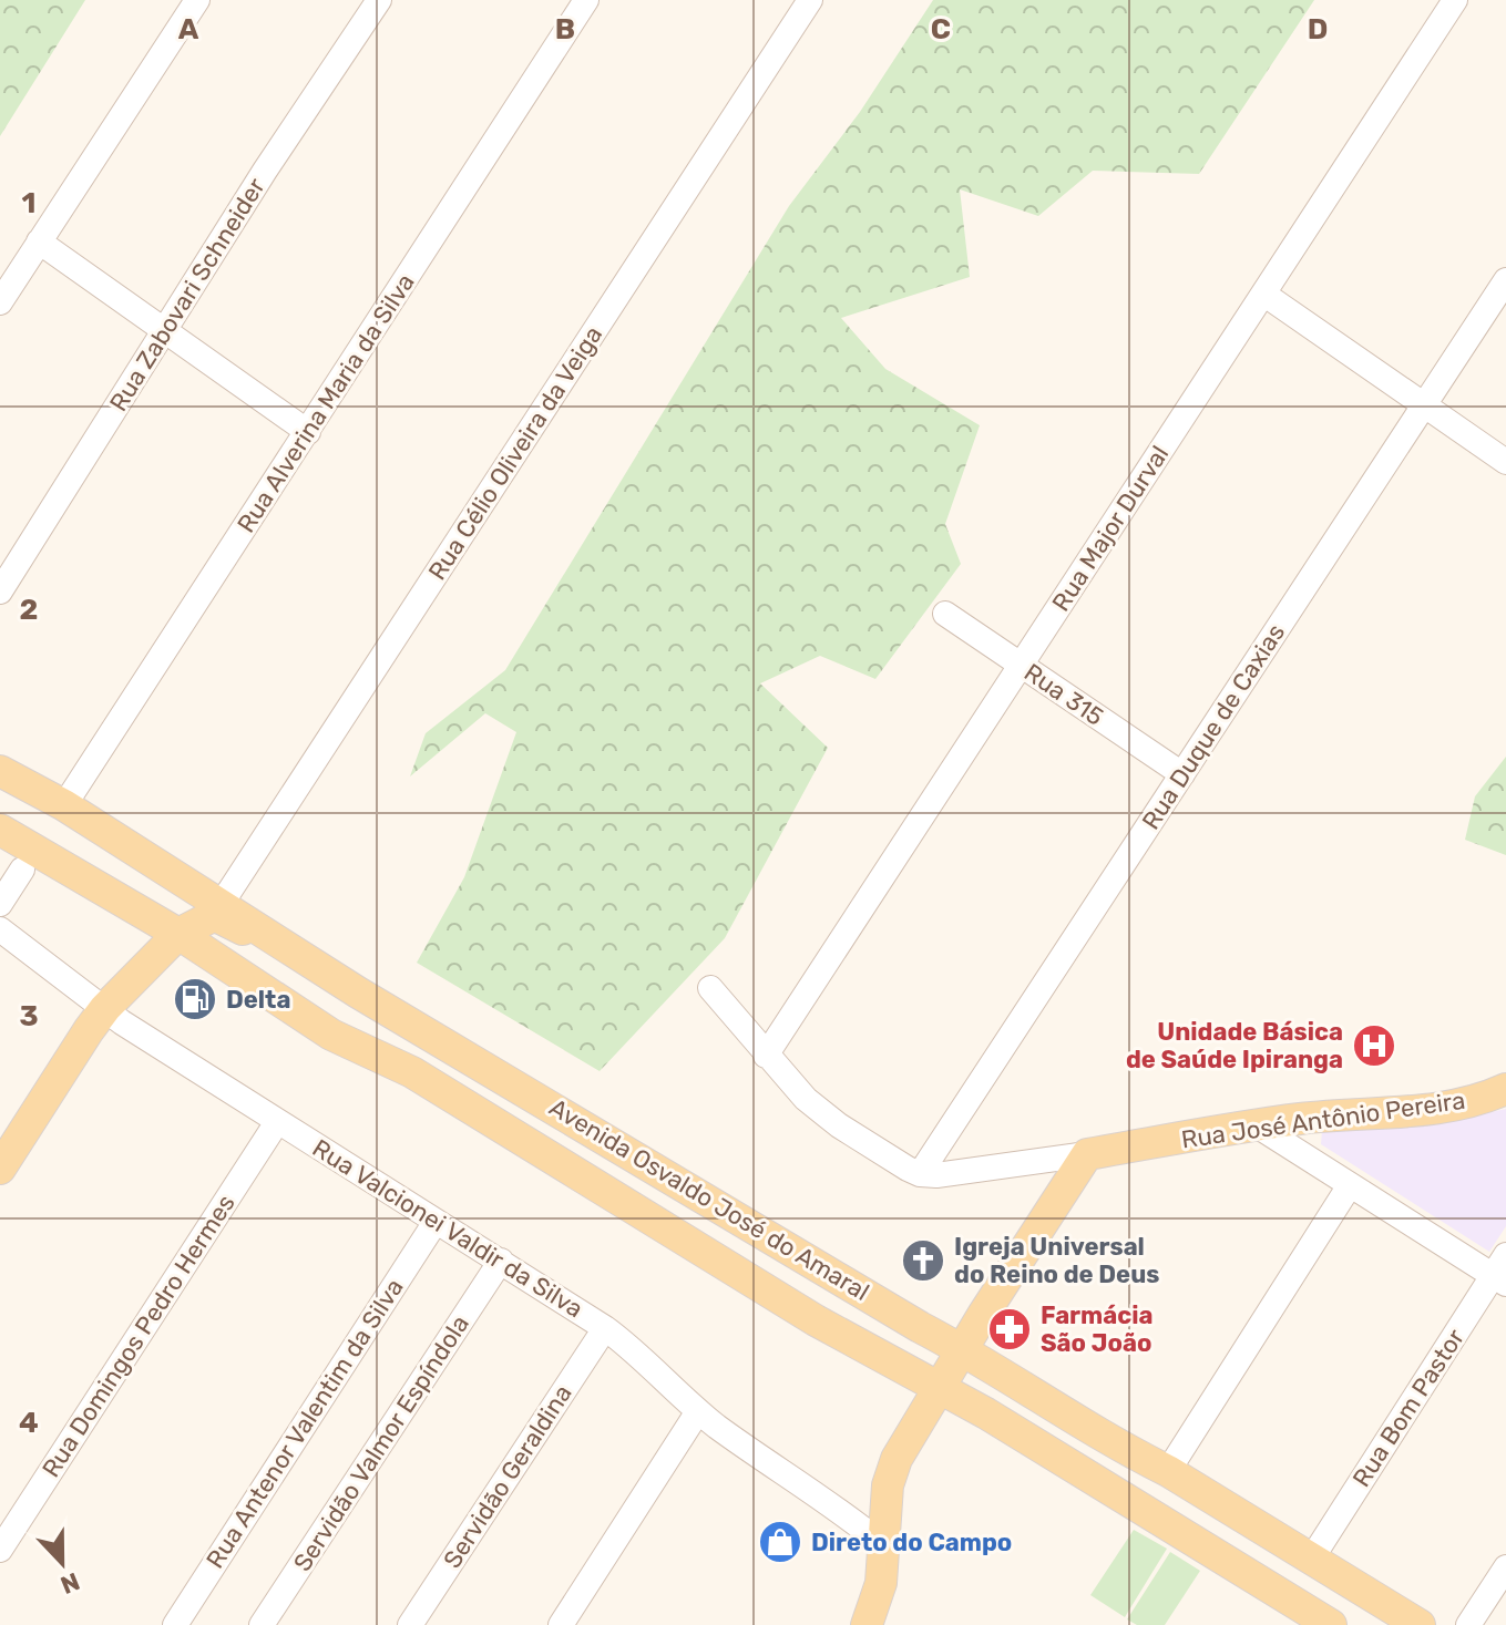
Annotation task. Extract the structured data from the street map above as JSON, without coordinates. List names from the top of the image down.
{
  "streets": {
    "main road": ["Rua José Antônio Pereira", "Avenida Osvaldo José do Amaral"],
    "street": [
      "Rua Zabovari Schneider",
      "Rua Alverina Maria da Silva",
      "Rua Célio Oliveira da Veiga",
      "Rua Major Durval",
      "Rua 315",
      "Rua Duque de Caxias",
      "Rua Valcionei Valdir da Silva",
      "Rua Domingos Pedro Hermes",
      "Rua Bom Pastor",
      "Rua Antenor Valentim da Silva",
      "Servidão Valmor Espíndola",
      "Servidão Geraldina"
    ]
  },
  "crossings": [
    ["Rua Alverina Maria da Silva", "Avenida Osvaldo José do Amaral"],
    ["Rua Célio Oliveira da Veiga", "Avenida Osvaldo José do Amaral"],
    ["Rua Major Durval", "Rua 315"],
    ["Rua 315", "Rua Duque de Caxias"],
    ["Avenida Osvaldo José do Amaral", "Rua Bom Pastor"],
    ["Rua Valcionei Valdir da Silva", "Rua Domingos Pedro Hermes"],
    ["Rua Valcionei Valdir da Silva", "Rua Antenor Valentim da Silva"],
    ["Rua Valcionei Valdir da Silva", "Servidão Valmor Espíndola"],
    ["Rua Valcionei Valdir da Silva", "Servidão Geraldina"]
  ],
  "places": {
    "fuel station": ["Delta"],
    "hospital": ["Unidade Básica de Saúde Ipiranga"],
    "church": ["Igreja Universal do Reino de Deus"],
    "pharmacy": ["Farmácia São João"],
    "shop": ["Direto do Campo"]
  },
  "north": "bottom",
  "grid": {
    "columns": [
      "A",
      "B",
      "C",
      "D"
    ],
    "rows": [
      "1",
      "2",
      "3",
      "4"
    ]
  }
}
